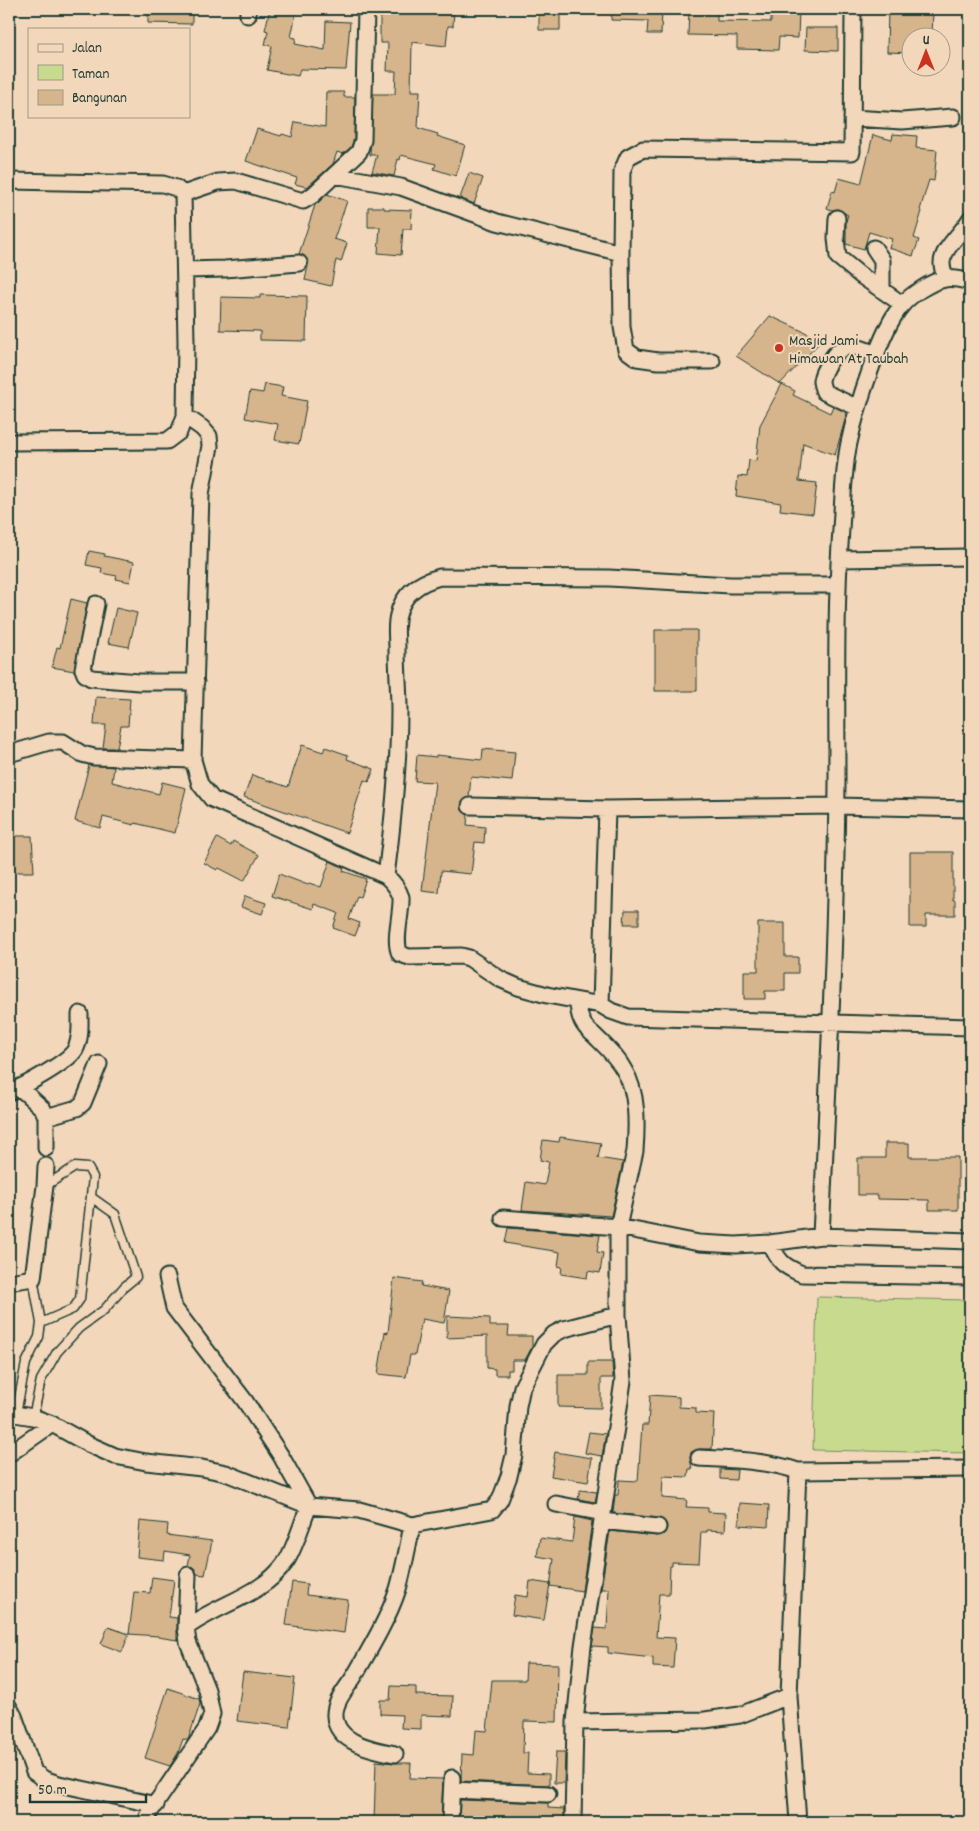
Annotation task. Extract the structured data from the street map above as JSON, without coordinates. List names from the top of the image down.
{
  "places": ["Masjid Jami Himawan At Taubah"],
  "legend": ["Jalan", "Taman", "Bangunan"],
  "scale_bar": "50 m",
  "north": "top"
}
